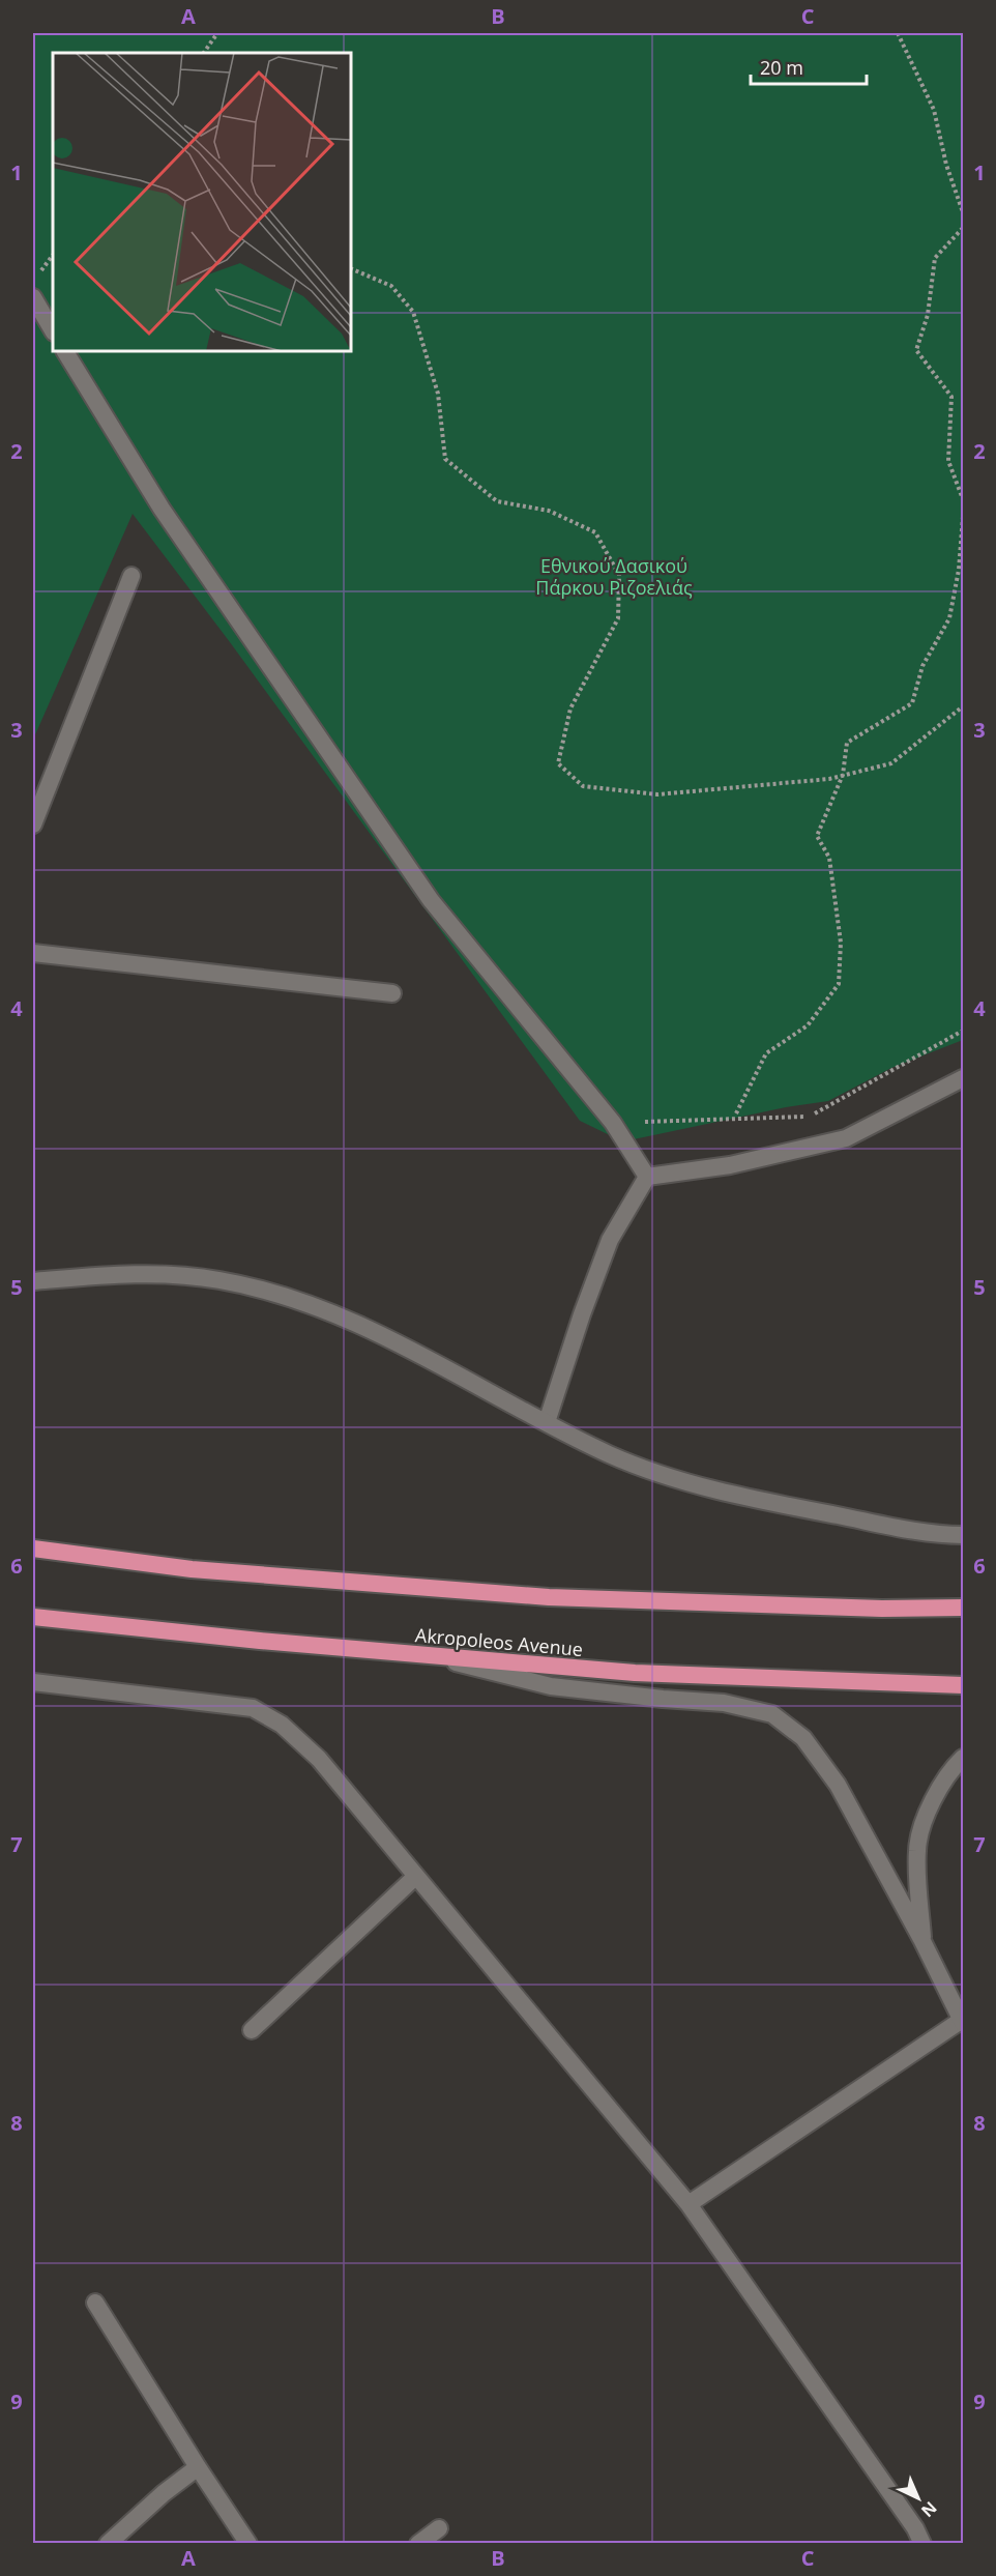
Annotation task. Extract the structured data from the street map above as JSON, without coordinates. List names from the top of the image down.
{
  "streets": {
    "highway": ["Akropoleos Avenue"]
  },
  "parks": ["Εθνικού Δασικού Πάρκου Ριζοελιάς"],
  "scale_bar": "20 m",
  "north": "bottom right",
  "grid": {
    "columns": ["A", "B", "C"],
    "rows": [
      "1",
      "2",
      "3",
      "4",
      "5",
      "6",
      "7",
      "8",
      "9"
    ]
  }
}
